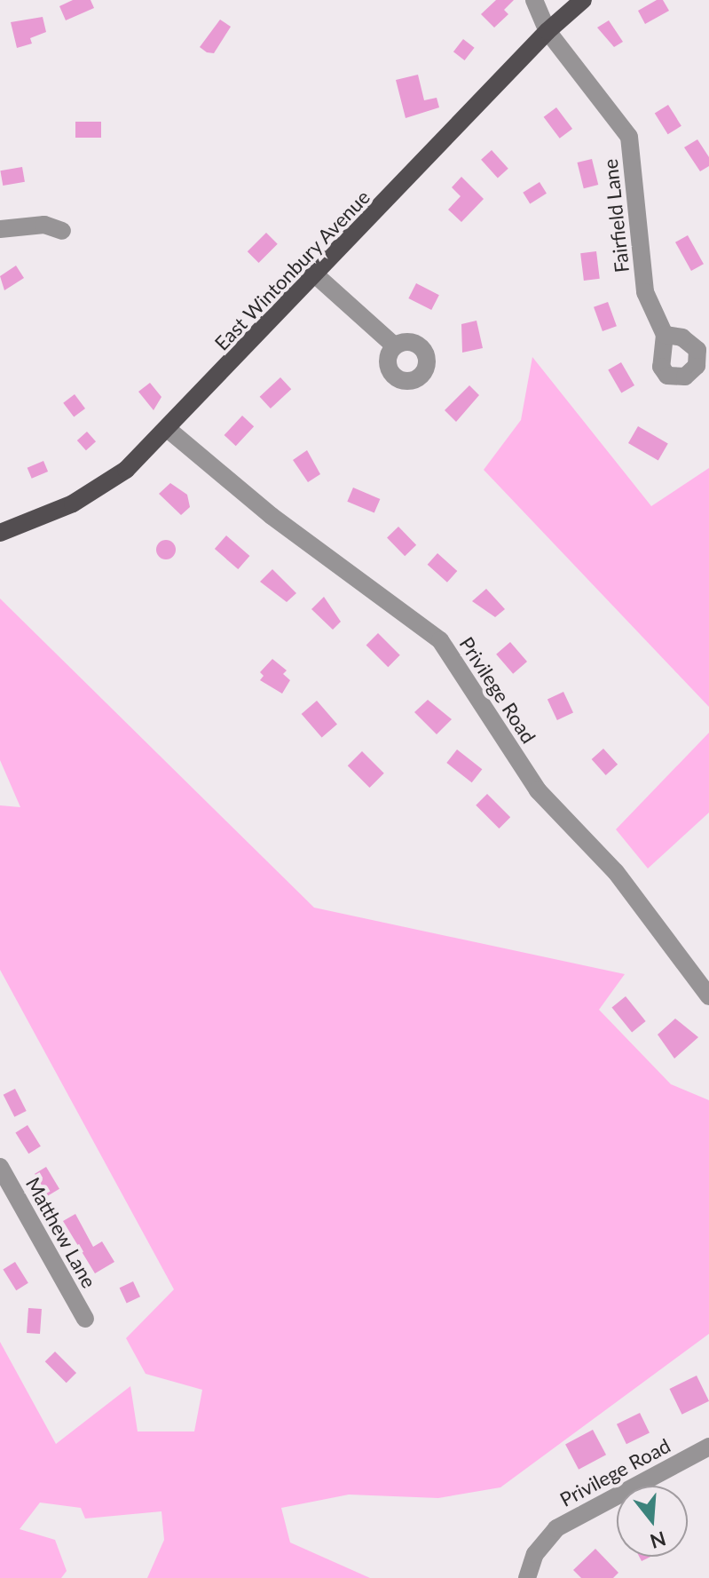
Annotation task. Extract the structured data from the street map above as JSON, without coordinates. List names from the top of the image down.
{
  "streets": {
    "main road": ["East Wintonbury Avenue"],
    "street": ["Fairfield Lane", "Privilege Road", "Matthew Lane"]
  },
  "crossings": [
    ["Fairfield Lane", "East Wintonbury Avenue"],
    ["East Wintonbury Avenue", "Privilege Road"]
  ],
  "north": "bottom"
}
